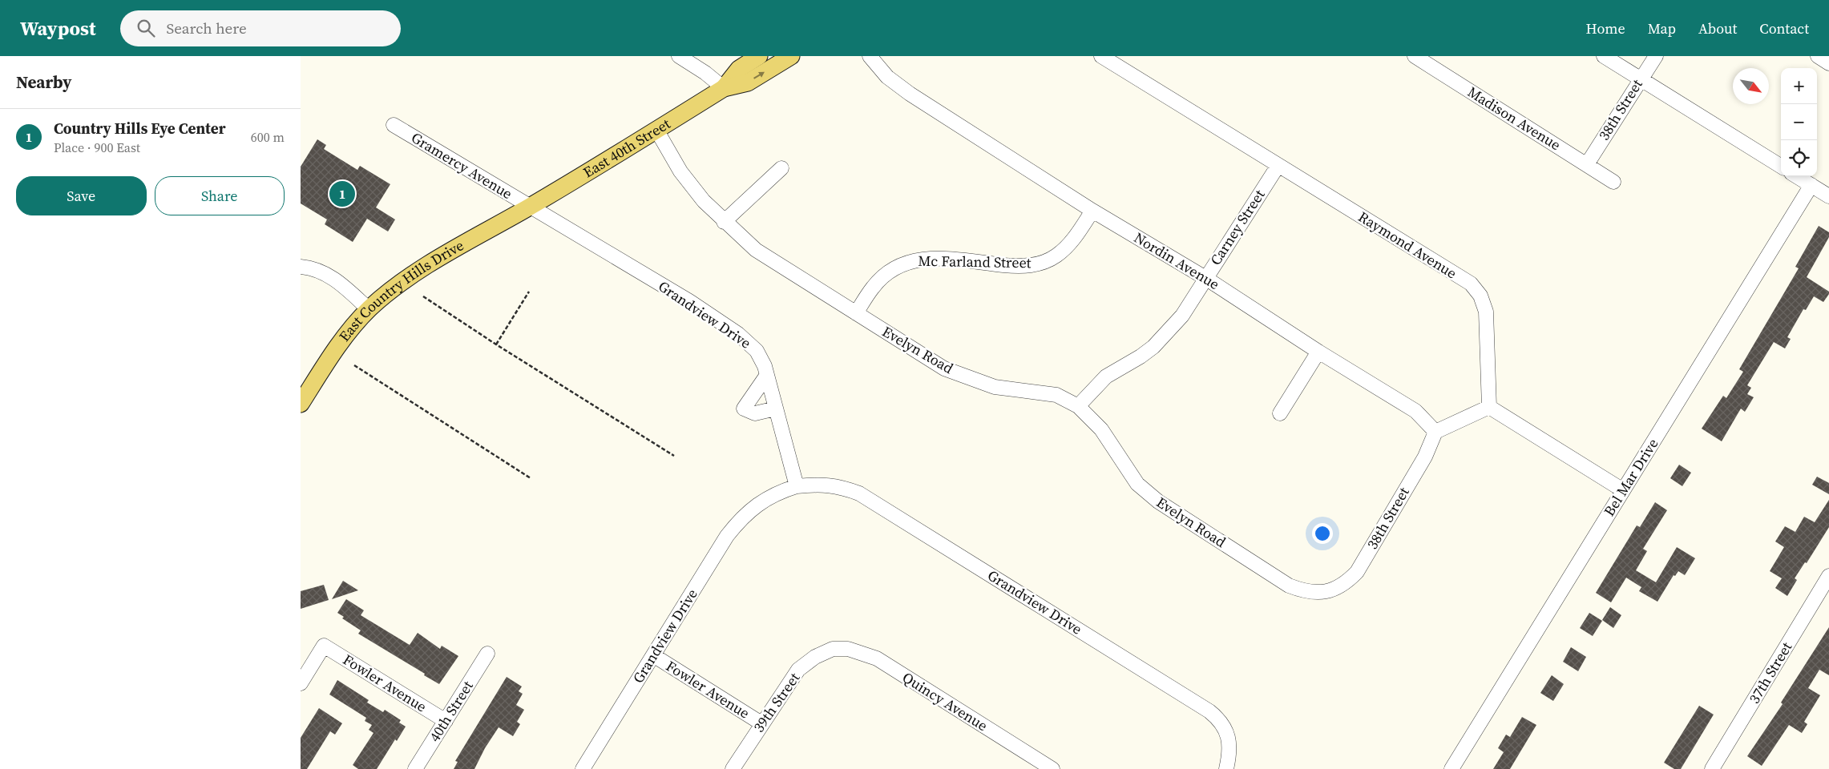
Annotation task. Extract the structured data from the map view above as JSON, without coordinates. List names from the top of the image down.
{
  "streets": {
    "main road": ["East 40th Street", "East Country Hills Drive"],
    "street": [
      "38th Street",
      "Madison Avenue",
      "Gramercy Avenue",
      "Carney Street",
      "Raymond Avenue",
      "Nordin Avenue",
      "Mc Farland Street",
      "Grandview Drive",
      "Evelyn Road",
      "Bel Mar Drive",
      "37th Street",
      "Fowler Avenue",
      "Quincy Avenue",
      "39th Street",
      "40th Street"
    ]
  },
  "crossings": [
    ["38th Street", "Madison Avenue"],
    ["38th Street", "Nordin Avenue"],
    ["38th Street", "Evelyn Road"],
    ["East 40th Street", "Gramercy Avenue"],
    ["East 40th Street", "East Country Hills Drive"],
    ["East 40th Street", "Grandview Drive"],
    ["East 40th Street", "Evelyn Road"],
    ["Gramercy Avenue", "East Country Hills Drive"],
    ["Gramercy Avenue", "Grandview Drive"],
    ["Carney Street", "Raymond Avenue"],
    ["Carney Street", "Nordin Avenue"],
    ["Carney Street", "Evelyn Road"],
    ["Nordin Avenue", "Mc Farland Street"],
    ["Mc Farland Street", "Evelyn Road"],
    ["East Country Hills Drive", "Grandview Drive"],
    ["Grandview Drive", "Fowler Avenue"],
    ["Fowler Avenue", "39th Street"],
    ["Fowler Avenue", "40th Street"],
    ["Quincy Avenue", "39th Street"]
  ],
  "north": "bottom right",
  "page": {
    "header": "Waypost",
    "search": "Search here",
    "nav": [
      "Home",
      "Map",
      "About",
      "Contact"
    ],
    "heading": "Nearby",
    "map_buttons": ["+", "−"],
    "list": [
      {
        "mark": "1",
        "name": "Country Hills Eye Center",
        "note": "Place · 900 East",
        "value": "600 m"
      }
    ],
    "buttons": ["Save", "Share"],
    "pins": "1"
  }
}
